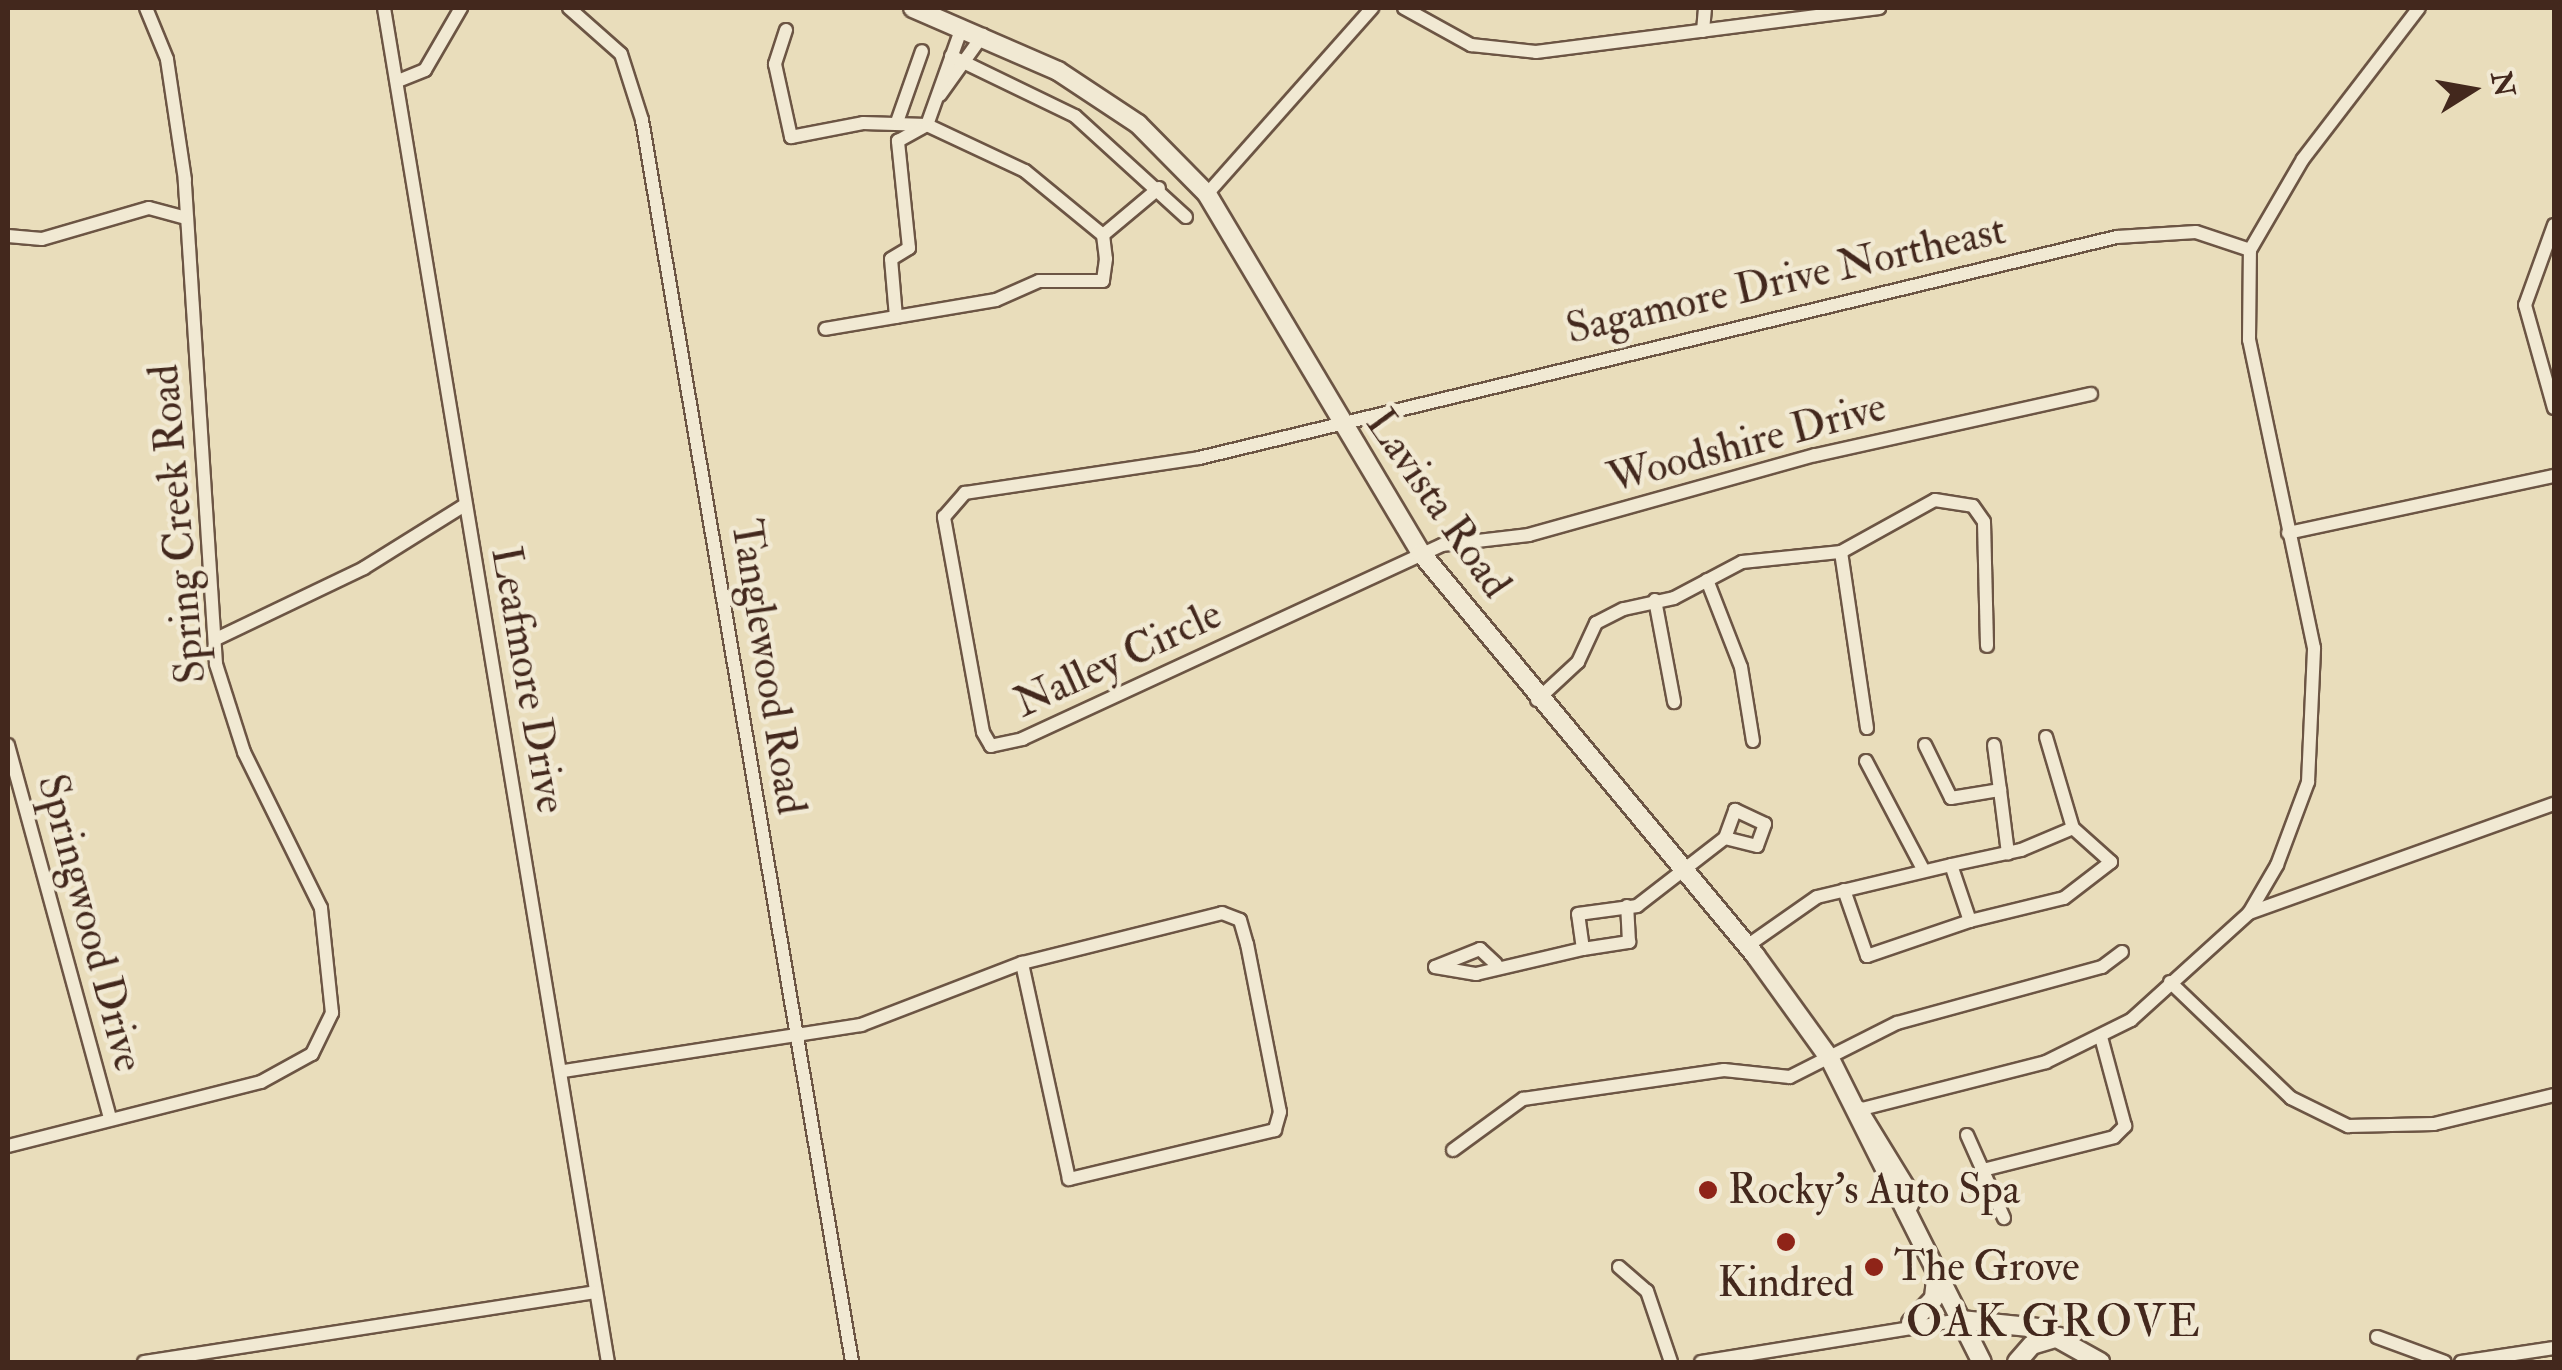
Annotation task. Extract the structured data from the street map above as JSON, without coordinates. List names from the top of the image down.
{
  "streets": {
    "main road": ["Lavista Road"],
    "street": [
      "Sagamore Drive Northeast",
      "Woodshire Drive",
      "Spring Creek Road",
      "Nalley Circle",
      "Tanglewood Road",
      "Leafmore Drive",
      "Springwood Drive"
    ]
  },
  "crossings": [
    ["Sagamore Drive Northeast", "Lavista Road"],
    ["Sagamore Drive Northeast", "Nalley Circle"],
    ["Woodshire Drive", "Lavista Road"],
    ["Woodshire Drive", "Nalley Circle"],
    ["Lavista Road", "Nalley Circle"],
    ["Spring Creek Road", "Springwood Drive"]
  ],
  "districts": ["OAK GROVE"],
  "places": ["Rocky's Auto Spa", "Kindred", "The Grove"],
  "north": "right"
}
